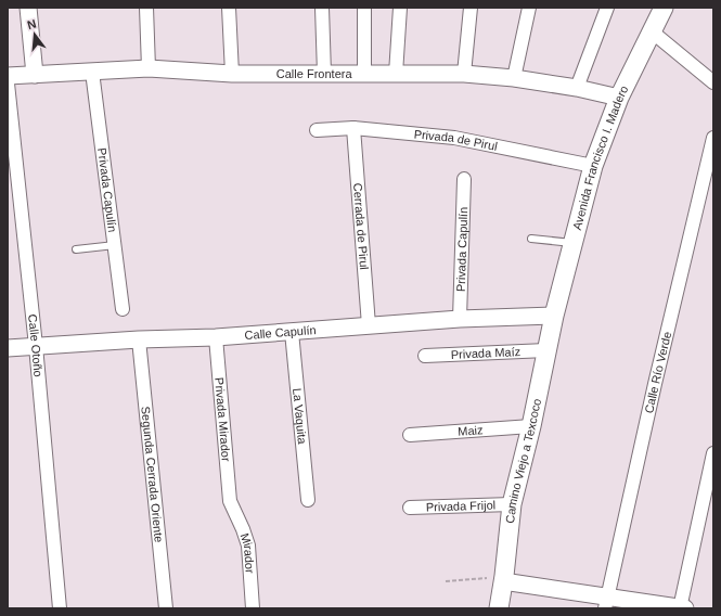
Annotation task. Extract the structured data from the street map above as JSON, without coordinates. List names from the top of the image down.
{
  "streets": {
    "main road": ["Avenida Francisco I. Madero", "Camino Viejo a Texcoco"],
    "street": [
      "Calle Frontera",
      "Privada de Pirul",
      "Privada Capulín",
      "Cerrada de Pirul",
      "Calle Capulín",
      "Calle Otoño",
      "Privada Maíz",
      "Calle Río Verde",
      "La Vaquita",
      "Privada Mirador",
      "Maiz",
      "Segunda Cerrada Oriente",
      "Privada Frijol",
      "Mirador"
    ]
  },
  "crossings": [
    ["Calle Frontera", "Avenida Francisco I. Madero"],
    ["Calle Frontera", "Privada Capulín"],
    ["Privada de Pirul", "Avenida Francisco I. Madero"],
    ["Privada de Pirul", "Cerrada de Pirul"],
    ["Avenida Francisco I. Madero", "Calle Capulín"],
    ["Avenida Francisco I. Madero", "Camino Viejo a Texcoco"],
    ["Privada Capulín", "Calle Capulín"],
    ["Cerrada de Pirul", "Calle Capulín"],
    ["Calle Capulín", "Calle Otoño"],
    ["Calle Capulín", "La Vaquita"],
    ["Calle Capulín", "Privada Mirador"],
    ["Calle Capulín", "Camino Viejo a Texcoco"],
    ["Calle Capulín", "Segunda Cerrada Oriente"],
    ["Privada Maíz", "Camino Viejo a Texcoco"],
    ["Privada Mirador", "Mirador"],
    ["Maiz", "Camino Viejo a Texcoco"],
    ["Camino Viejo a Texcoco", "Privada Frijol"]
  ],
  "north": "top"
}
